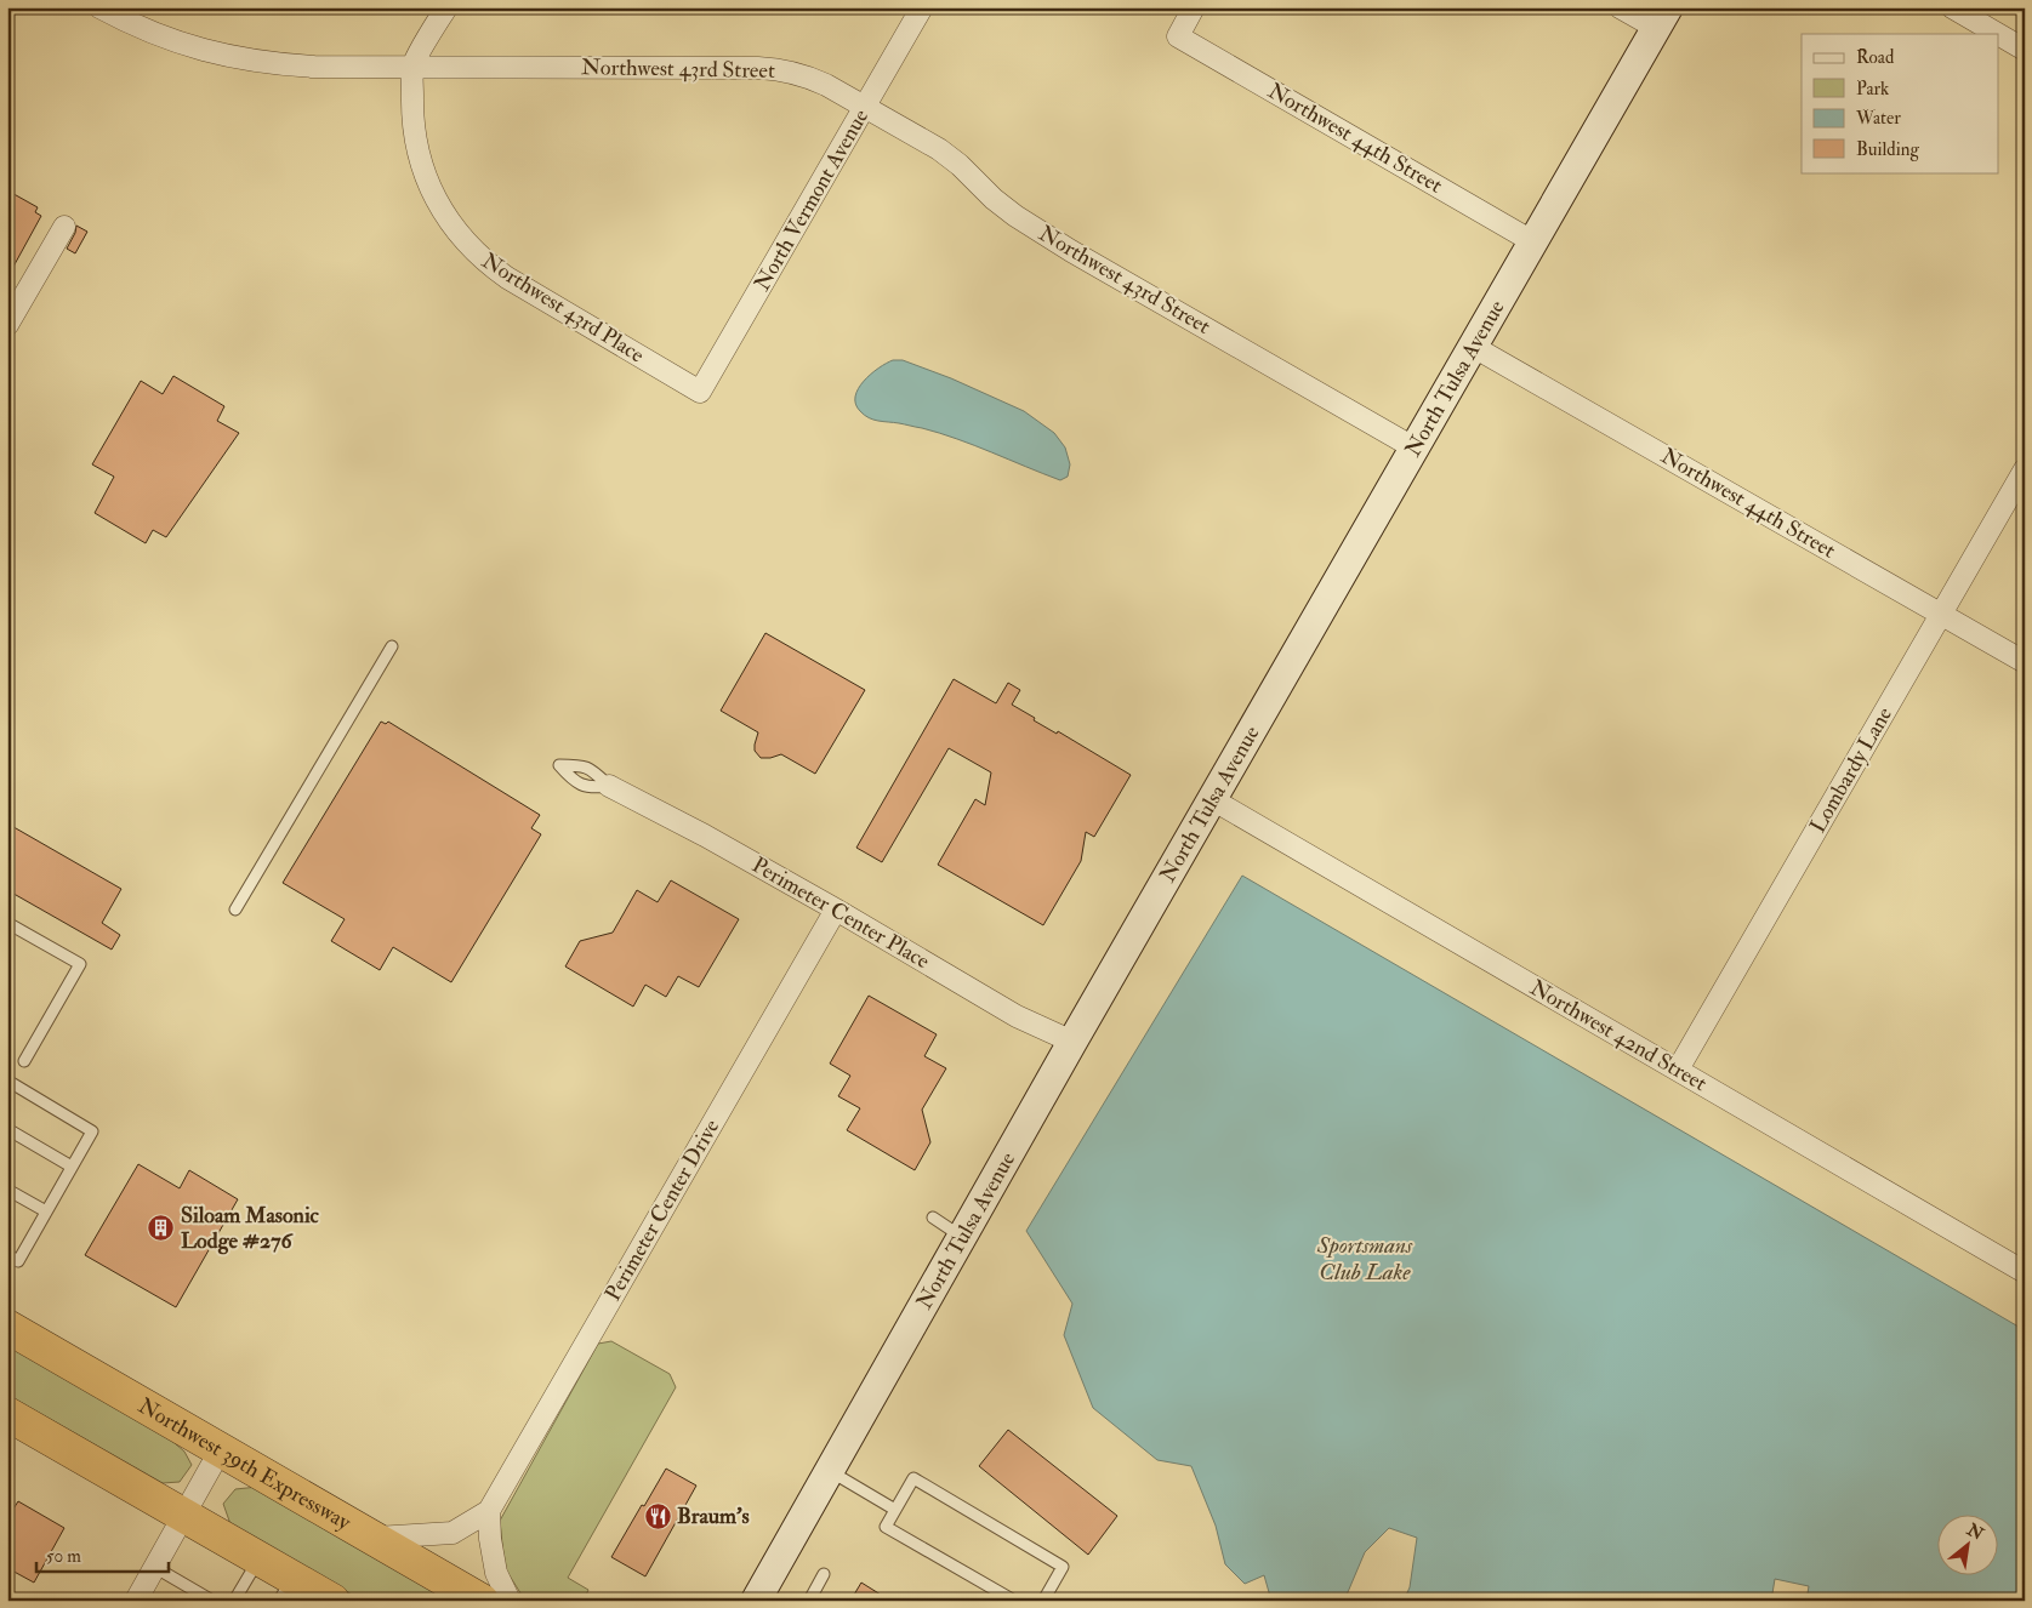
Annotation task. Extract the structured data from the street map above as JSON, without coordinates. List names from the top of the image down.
{
  "streets": {
    "highway": ["Northwest 39th Expressway"],
    "street": [
      "Northwest 43rd Street",
      "Northwest 44th Street",
      "North Vermont Avenue",
      "Northwest 43rd Place",
      "North Tulsa Avenue",
      "Lombardy Lane",
      "Perimeter Center Place",
      "Northwest 42nd Street",
      "Perimeter Center Drive"
    ]
  },
  "crossings": [
    ["Northwest 43rd Street", "North Vermont Avenue"],
    ["Northwest 43rd Street", "Northwest 43rd Place"],
    ["Northwest 43rd Street", "North Tulsa Avenue"],
    ["Northwest 44th Street", "North Tulsa Avenue"],
    ["Northwest 44th Street", "Lombardy Lane"],
    ["North Vermont Avenue", "Northwest 43rd Place"],
    ["North Tulsa Avenue", "Perimeter Center Place"],
    ["North Tulsa Avenue", "Northwest 42nd Street"],
    ["Lombardy Lane", "Northwest 42nd Street"],
    ["Perimeter Center Place", "Perimeter Center Drive"],
    ["Perimeter Center Drive", "Northwest 39th Expressway"]
  ],
  "water": ["Sportsmans Club Lake"],
  "places": {
    "building": ["Siloam Masonic Lodge #276"],
    "restaurant": ["Braum's"]
  },
  "legend": [
    "Road",
    "Park",
    "Water",
    "Building"
  ],
  "scale_bar": "50 m",
  "north": "top right"
}
